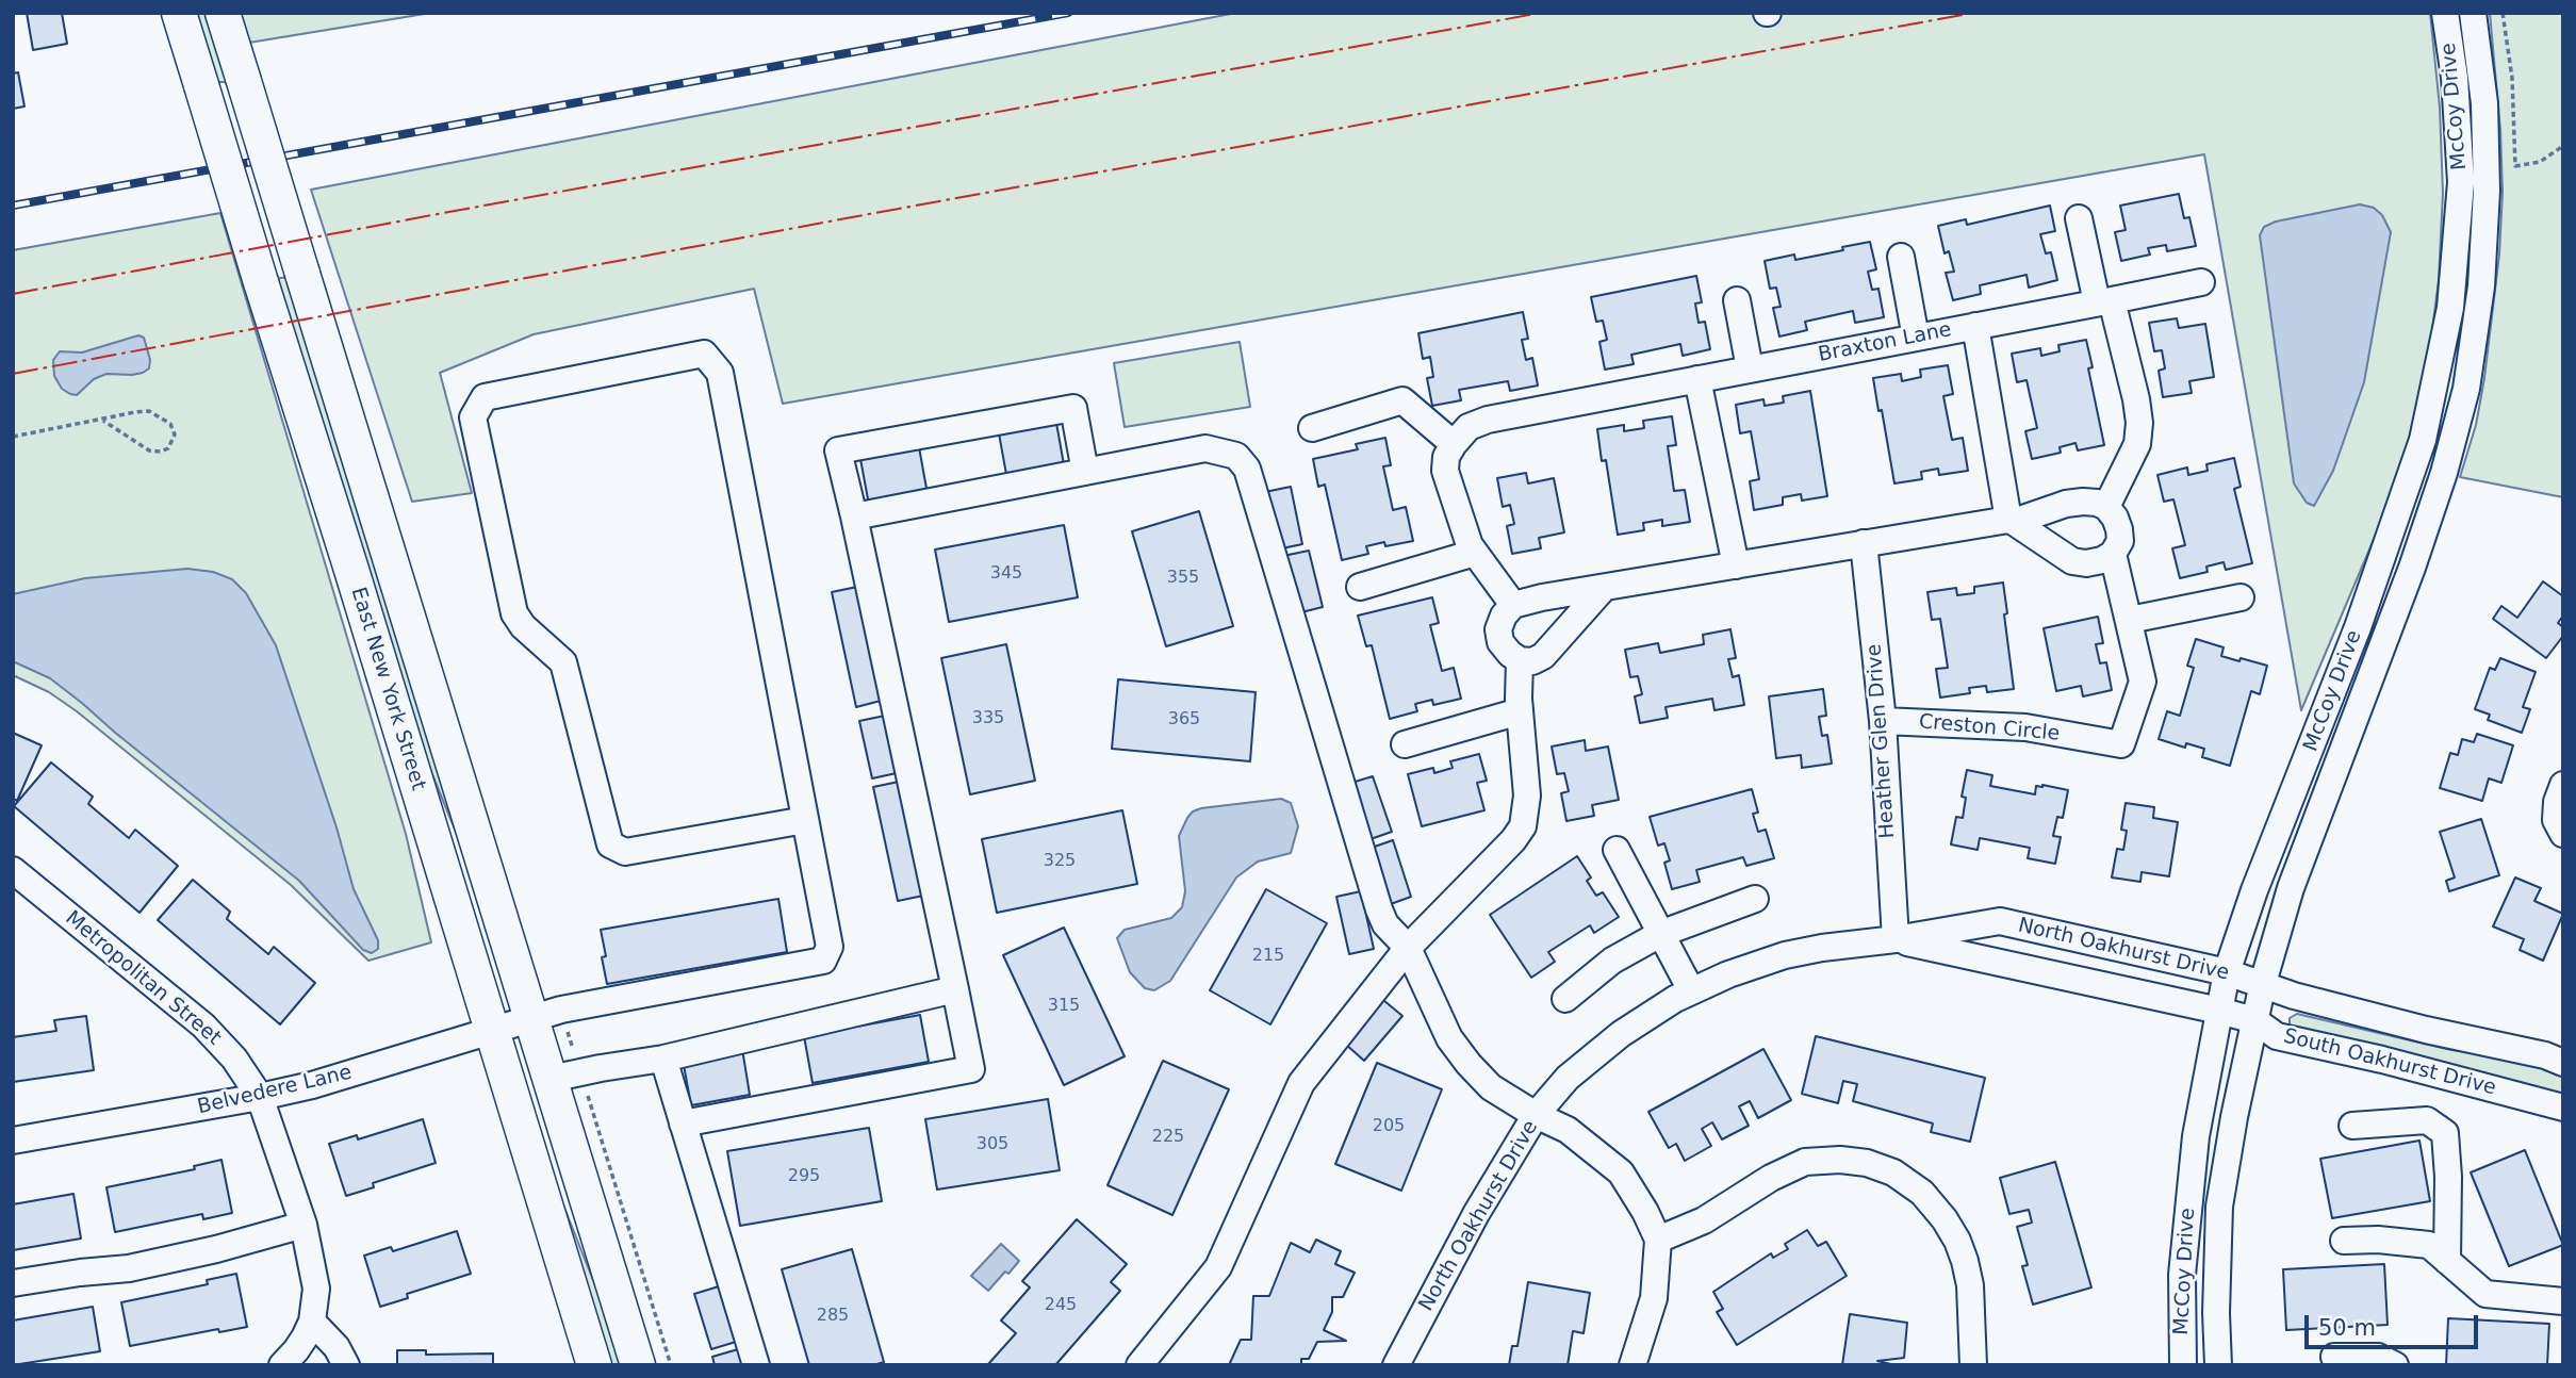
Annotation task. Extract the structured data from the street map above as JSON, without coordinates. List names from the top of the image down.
{
  "streets": {
    "main road": ["East New York Street"],
    "street": [
      "McCoy Drive",
      "Braxton Lane",
      "Creston Circle",
      "Heather Glen Drive",
      "North Oakhurst Drive",
      "Metropolitan Street",
      "South Oakhurst Drive",
      "Belvedere Lane"
    ]
  },
  "crossings": [
    ["McCoy Drive", "North Oakhurst Drive"],
    ["McCoy Drive", "South Oakhurst Drive"],
    ["East New York Street", "Belvedere Lane"],
    ["Creston Circle", "Heather Glen Drive"],
    ["Heather Glen Drive", "North Oakhurst Drive"],
    ["North Oakhurst Drive", "South Oakhurst Drive"],
    ["Metropolitan Street", "Belvedere Lane"]
  ],
  "house_numbers": [
    "345",
    "355",
    "335",
    "365",
    "325",
    "215",
    "315",
    "205",
    "225",
    "305",
    "295",
    "245",
    "285"
  ],
  "scale_bar": "50 m"
}
